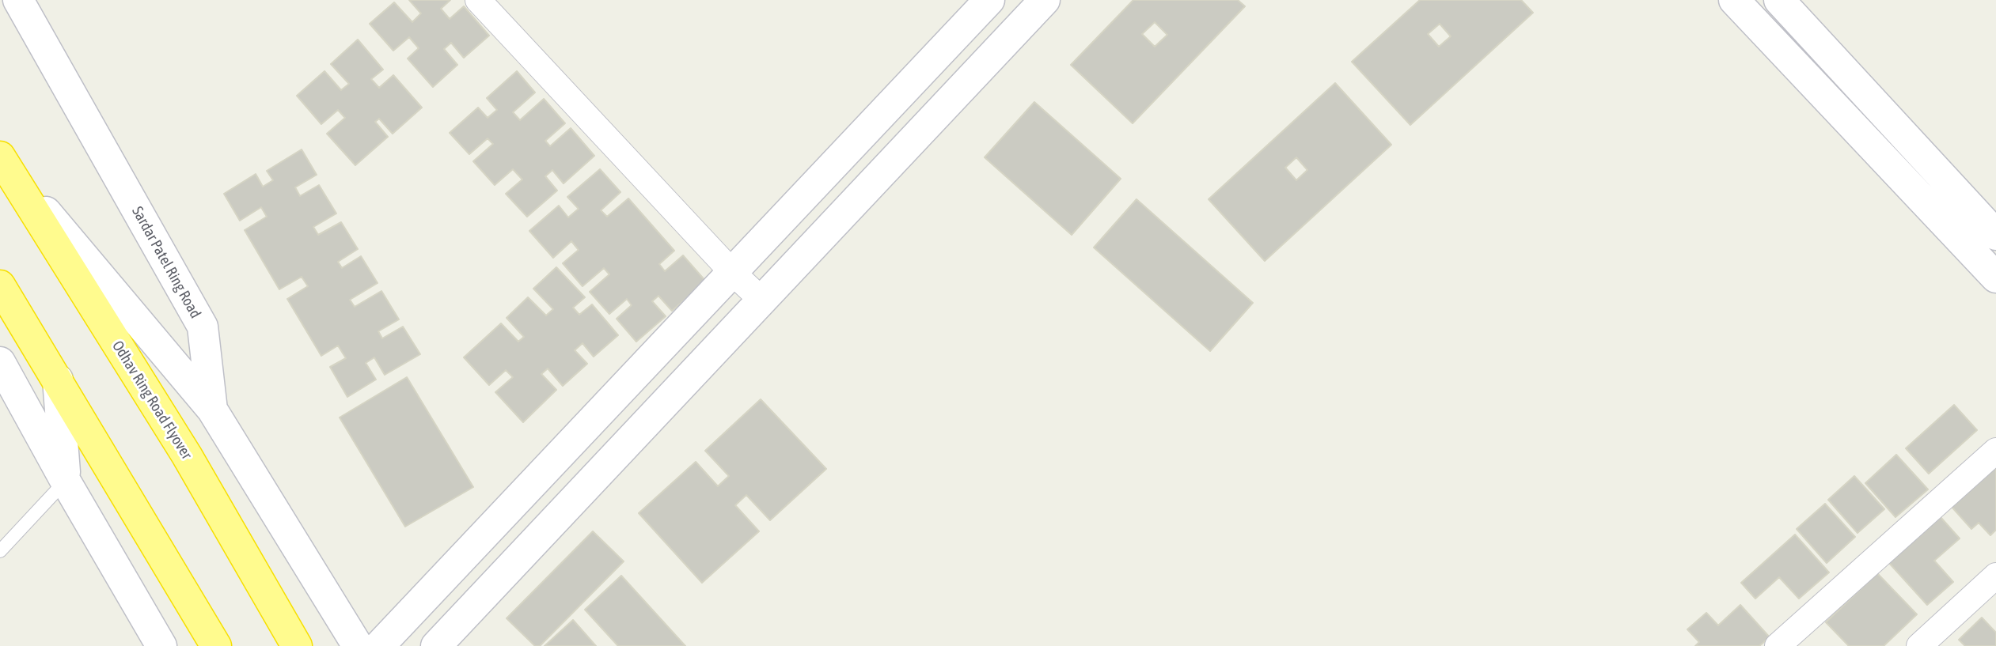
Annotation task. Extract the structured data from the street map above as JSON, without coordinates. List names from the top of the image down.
{
  "streets": {
    "highway": ["Odhav Ring Road Flyover"],
    "street": ["Sardar Patel Ring Road"]
  }
}
